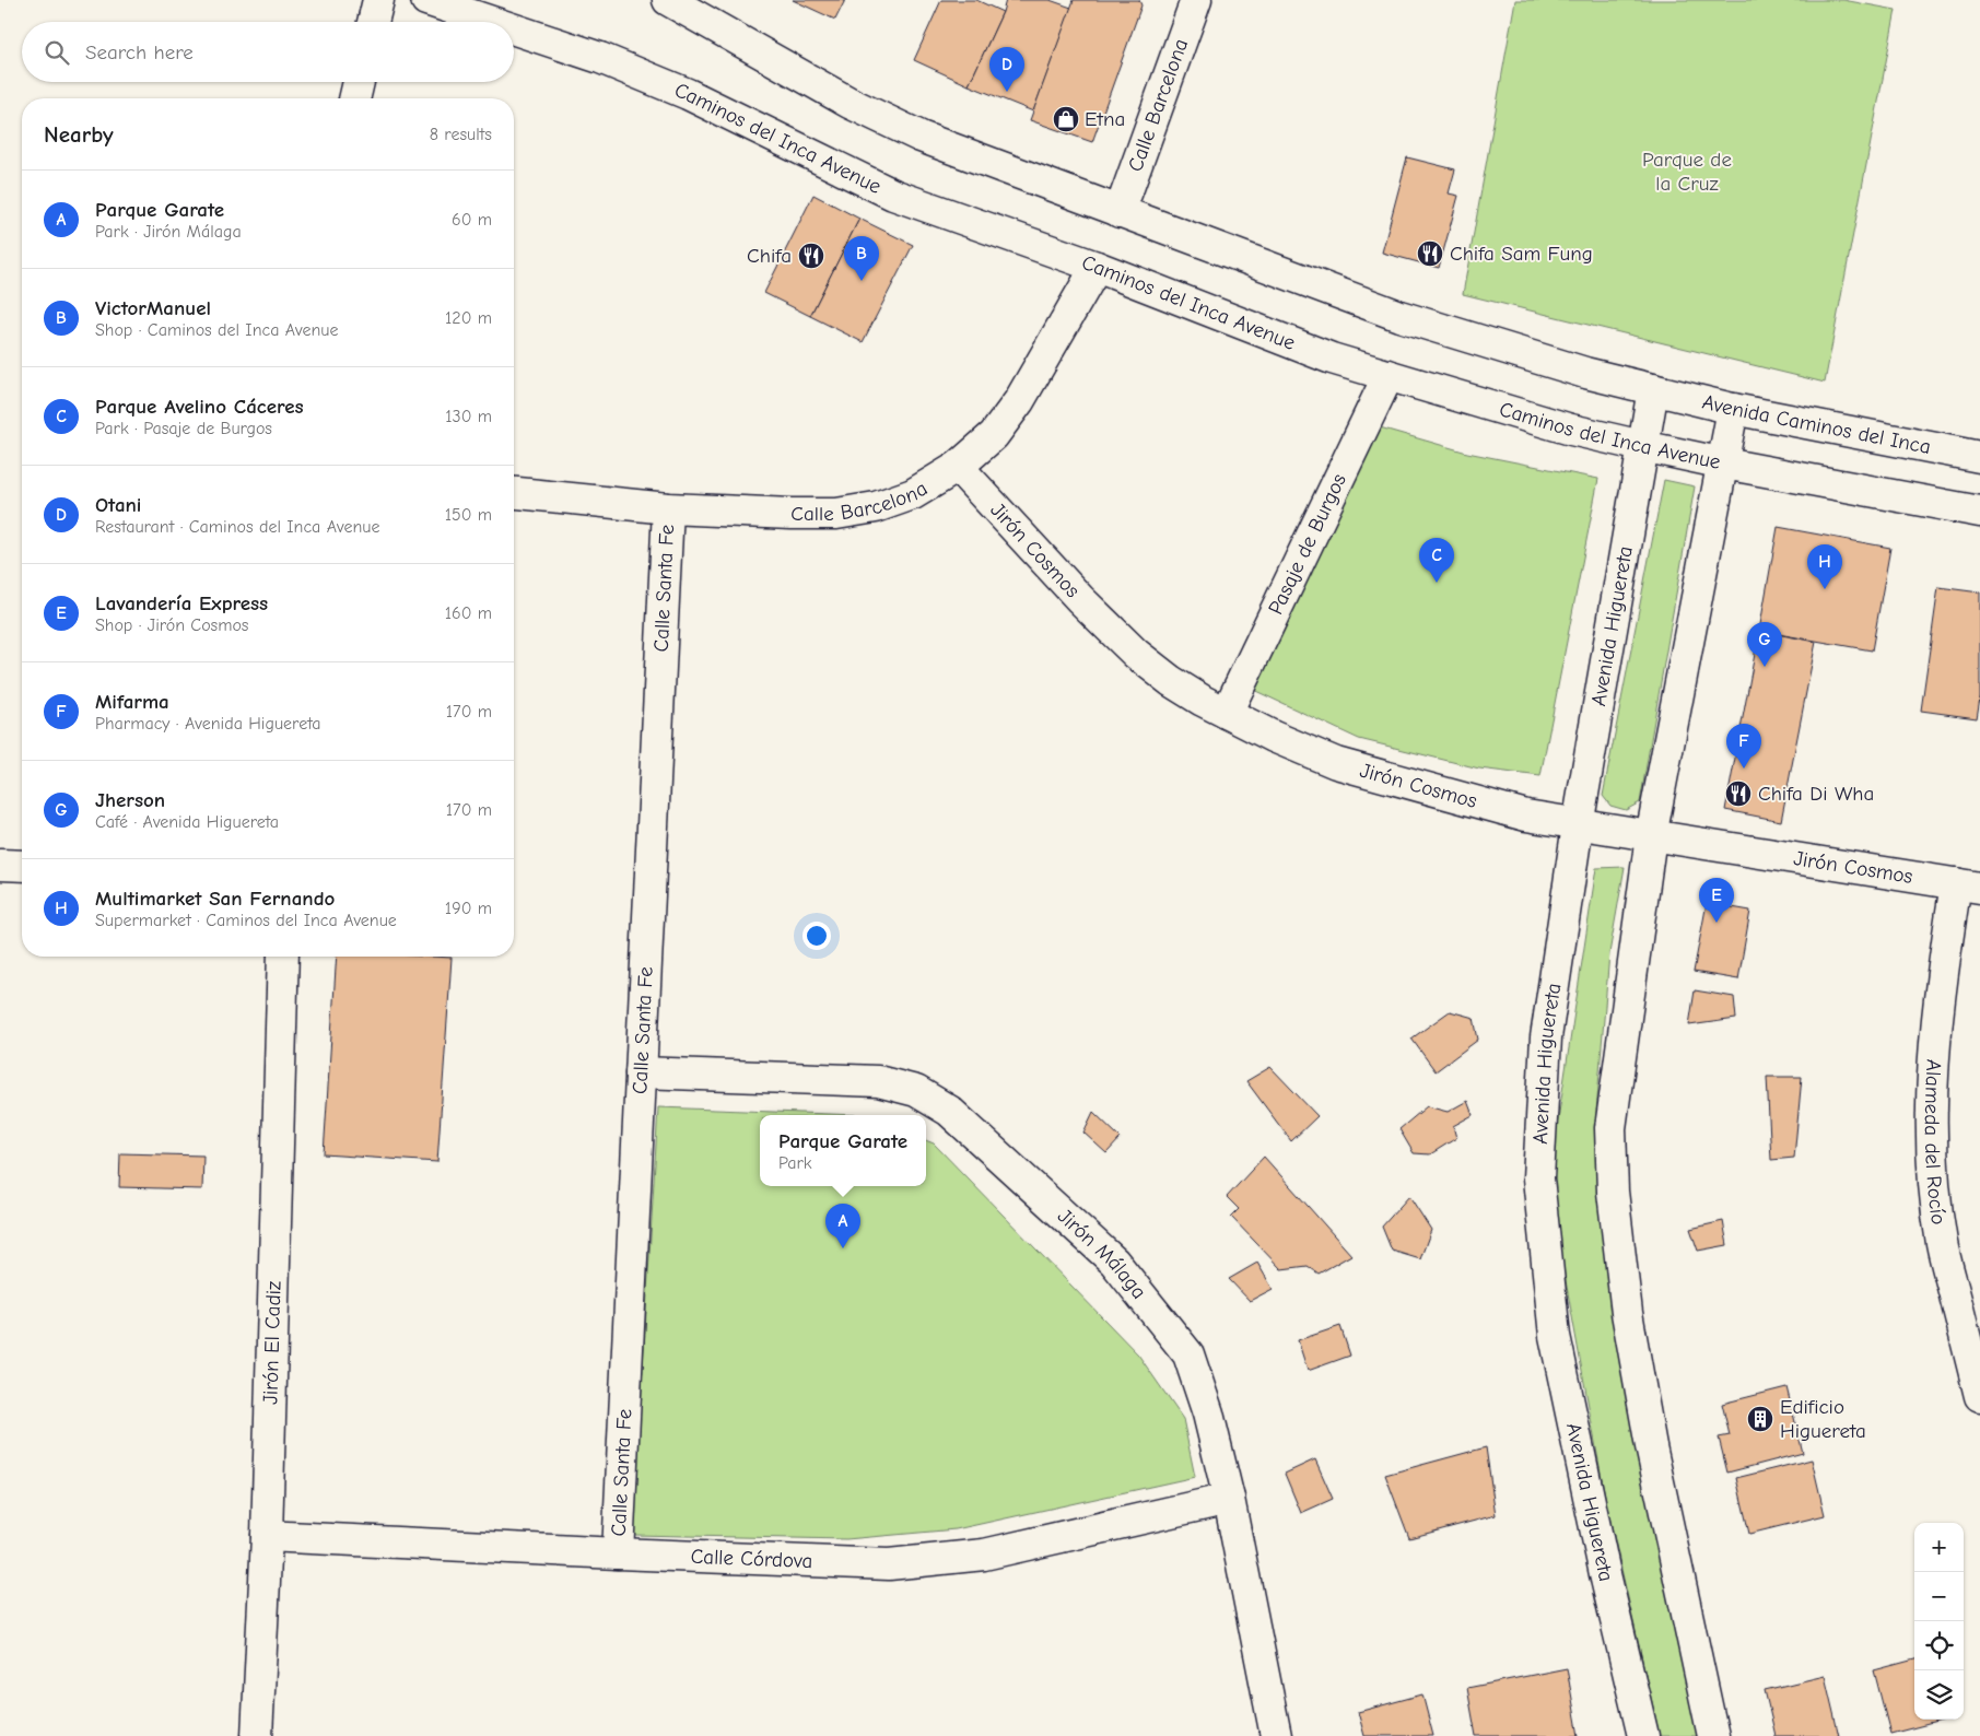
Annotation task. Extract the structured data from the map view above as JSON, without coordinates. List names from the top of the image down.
{
  "streets": {
    "street": [
      "Calle Barcelona",
      "Caminos del Inca Avenue",
      "Avenida Caminos del Inca",
      "Pasaje de Burgos",
      "Jirón Cosmos",
      "Calle Santa Fe",
      "Avenida Higuereta",
      "Alameda del Rocío",
      "Jirón Málaga",
      "Jirón El Cadiz",
      "Calle Córdova"
    ]
  },
  "crossings": [
    ["Calle Barcelona", "Caminos del Inca Avenue"],
    ["Calle Barcelona", "Jirón Cosmos"],
    ["Calle Barcelona", "Calle Santa Fe"],
    ["Caminos del Inca Avenue", "Pasaje de Burgos"],
    ["Caminos del Inca Avenue", "Avenida Higuereta"],
    ["Avenida Caminos del Inca", "Avenida Higuereta"],
    ["Pasaje de Burgos", "Jirón Cosmos"],
    ["Jirón Cosmos", "Avenida Higuereta"],
    ["Jirón Cosmos", "Alameda del Rocío"],
    ["Calle Santa Fe", "Jirón Málaga"],
    ["Calle Santa Fe", "Calle Córdova"],
    ["Jirón Málaga", "Calle Córdova"],
    ["Jirón El Cadiz", "Calle Córdova"]
  ],
  "parks": ["Parque de la Cruz"],
  "places": {
    "shop": ["Etna"],
    "restaurant": ["Chifa Sam Fung", "Chifa", "Chifa Di Wha"],
    "building": ["Edificio Higuereta"]
  },
  "page": {
    "search": "Search here",
    "pins": [
      "D",
      "B",
      "C",
      "H",
      "G",
      "F",
      "E",
      "A"
    ],
    "heading": ["Nearby", "8 results"],
    "list": [
      {
        "mark": "A",
        "name": "Parque Garate",
        "note": "Park · Jirón Málaga",
        "value": "60 m"
      },
      {
        "mark": "B",
        "name": "VictorManuel",
        "note": "Shop · Caminos del Inca Avenue",
        "value": "120 m"
      },
      {
        "mark": "C",
        "name": "Parque Avelino Cáceres",
        "note": "Park · Pasaje de Burgos",
        "value": "130 m"
      },
      {
        "mark": "D",
        "name": "Otani",
        "note": "Restaurant · Caminos del Inca Avenue",
        "value": "150 m"
      },
      {
        "mark": "E",
        "name": "Lavandería Express",
        "note": "Shop · Jirón Cosmos",
        "value": "160 m"
      },
      {
        "mark": "F",
        "name": "Mifarma",
        "note": "Pharmacy · Avenida Higuereta",
        "value": "170 m"
      },
      {
        "mark": "G",
        "name": "Jherson",
        "note": "Café · Avenida Higuereta",
        "value": "170 m"
      },
      {
        "mark": "H",
        "name": "Multimarket San Fernando",
        "note": "Supermarket · Caminos del Inca Avenue",
        "value": "190 m"
      }
    ],
    "popup": ["Parque Garate", "Park"],
    "map_buttons": ["+", "−"]
  }
}
